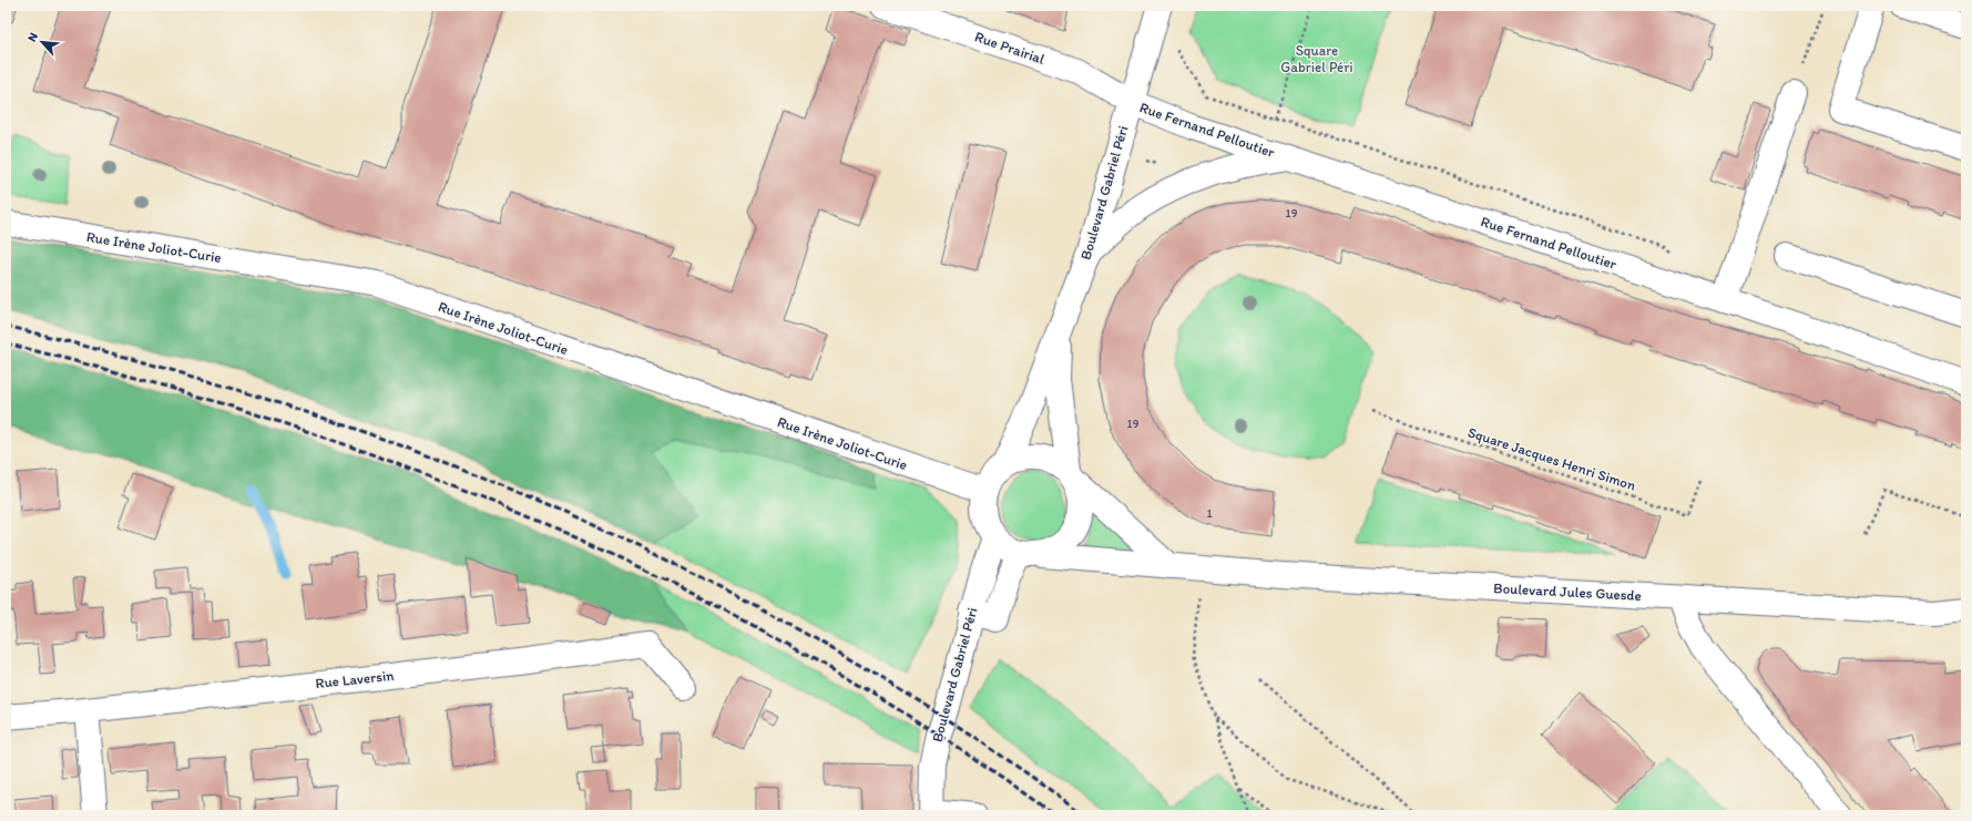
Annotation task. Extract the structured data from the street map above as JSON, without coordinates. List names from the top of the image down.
{
  "streets": {
    "street": [
      "Rue Prairial",
      "Rue Fernand Pelloutier",
      "Boulevard Gabriel Péri",
      "Rue Irène Joliot-Curie",
      "Boulevard Jules Guesde",
      "Rue Laversin"
    ],
    "path": ["Square Jacques Henri Simon"]
  },
  "crossings": [
    ["Rue Prairial", "Rue Fernand Pelloutier"],
    ["Rue Prairial", "Boulevard Gabriel Péri"],
    ["Rue Fernand Pelloutier", "Boulevard Gabriel Péri"],
    ["Boulevard Gabriel Péri", "Rue Irène Joliot-Curie"],
    ["Boulevard Gabriel Péri", "Boulevard Jules Guesde"],
    ["Rue Irène Joliot-Curie", "Boulevard Jules Guesde"]
  ],
  "parks": ["Square Gabriel Péri"],
  "house_numbers": ["19", "19", "1"],
  "north": "top left"
}
